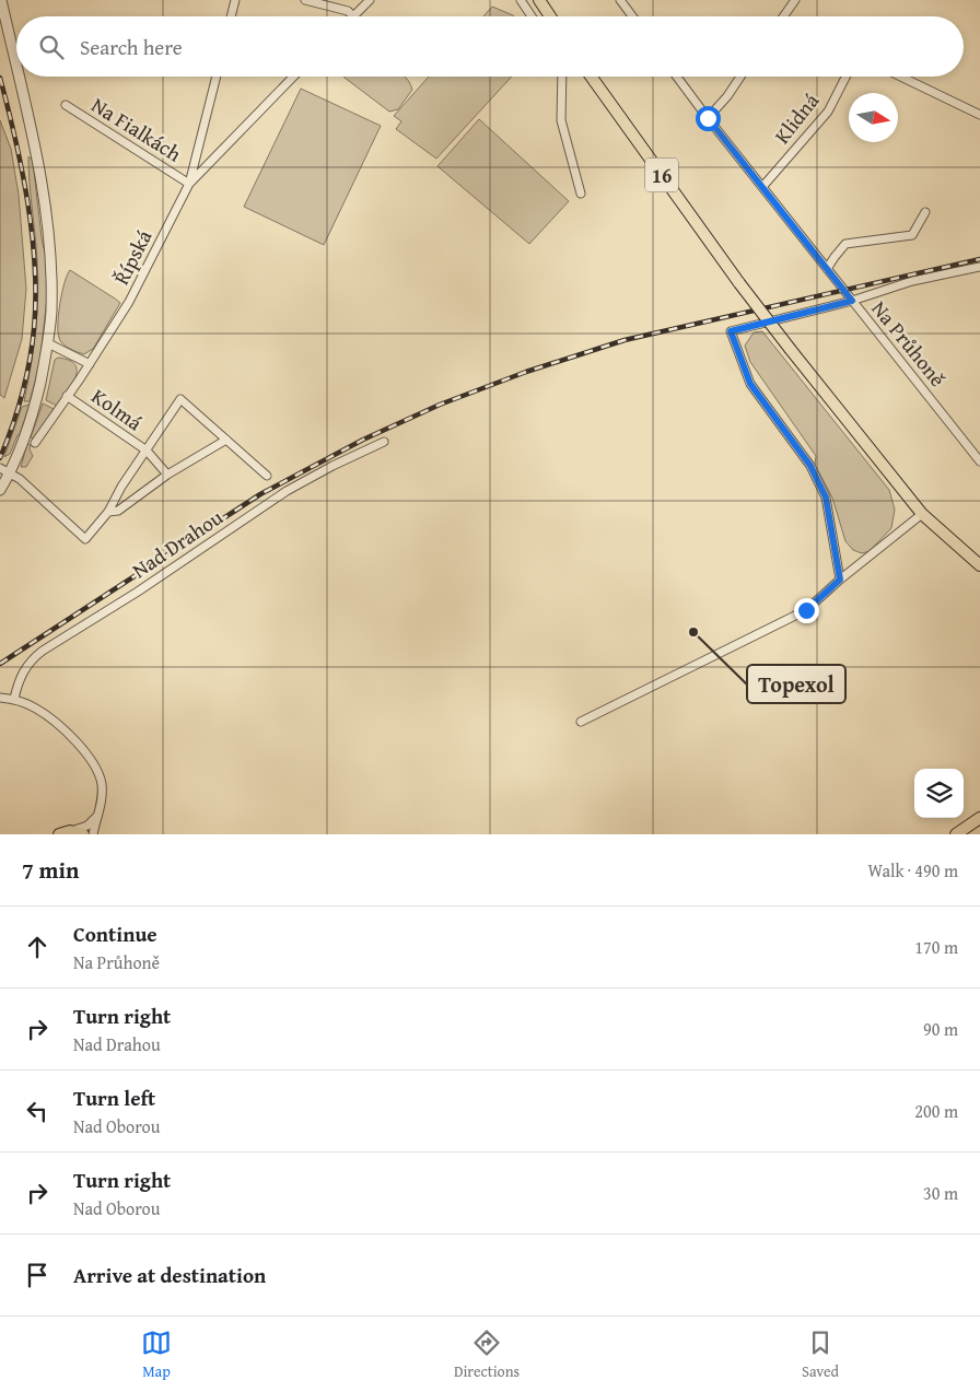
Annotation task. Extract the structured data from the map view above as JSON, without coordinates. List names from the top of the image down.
{
  "streets": {
    "main road": ["16"],
    "street": [
      "Klidná",
      "Na Fialkách",
      "Řípská",
      "Na Průhoně",
      "Kolmá",
      "Nad Drahou"
    ]
  },
  "crossings": [
    ["Klidná", "Na Průhoně"],
    ["Na Fialkách", "Řípská"],
    ["Řípská", "Kolmá"]
  ],
  "places": ["Topexol"],
  "north": "right",
  "page": {
    "search": "Search here",
    "heading": ["7 min", "Walk · 490 m"],
    "list": [
      ["Continue", "Na Průhoně", "170 m"],
      ["Turn right", "Nad Drahou", "90 m"],
      ["Turn left", "Nad Oborou", "200 m"],
      ["Turn right", "Nad Oborou", "30 m"],
      "Arrive at destination"
    ],
    "nav": ["Map", "Directions", "Saved"]
  }
}
